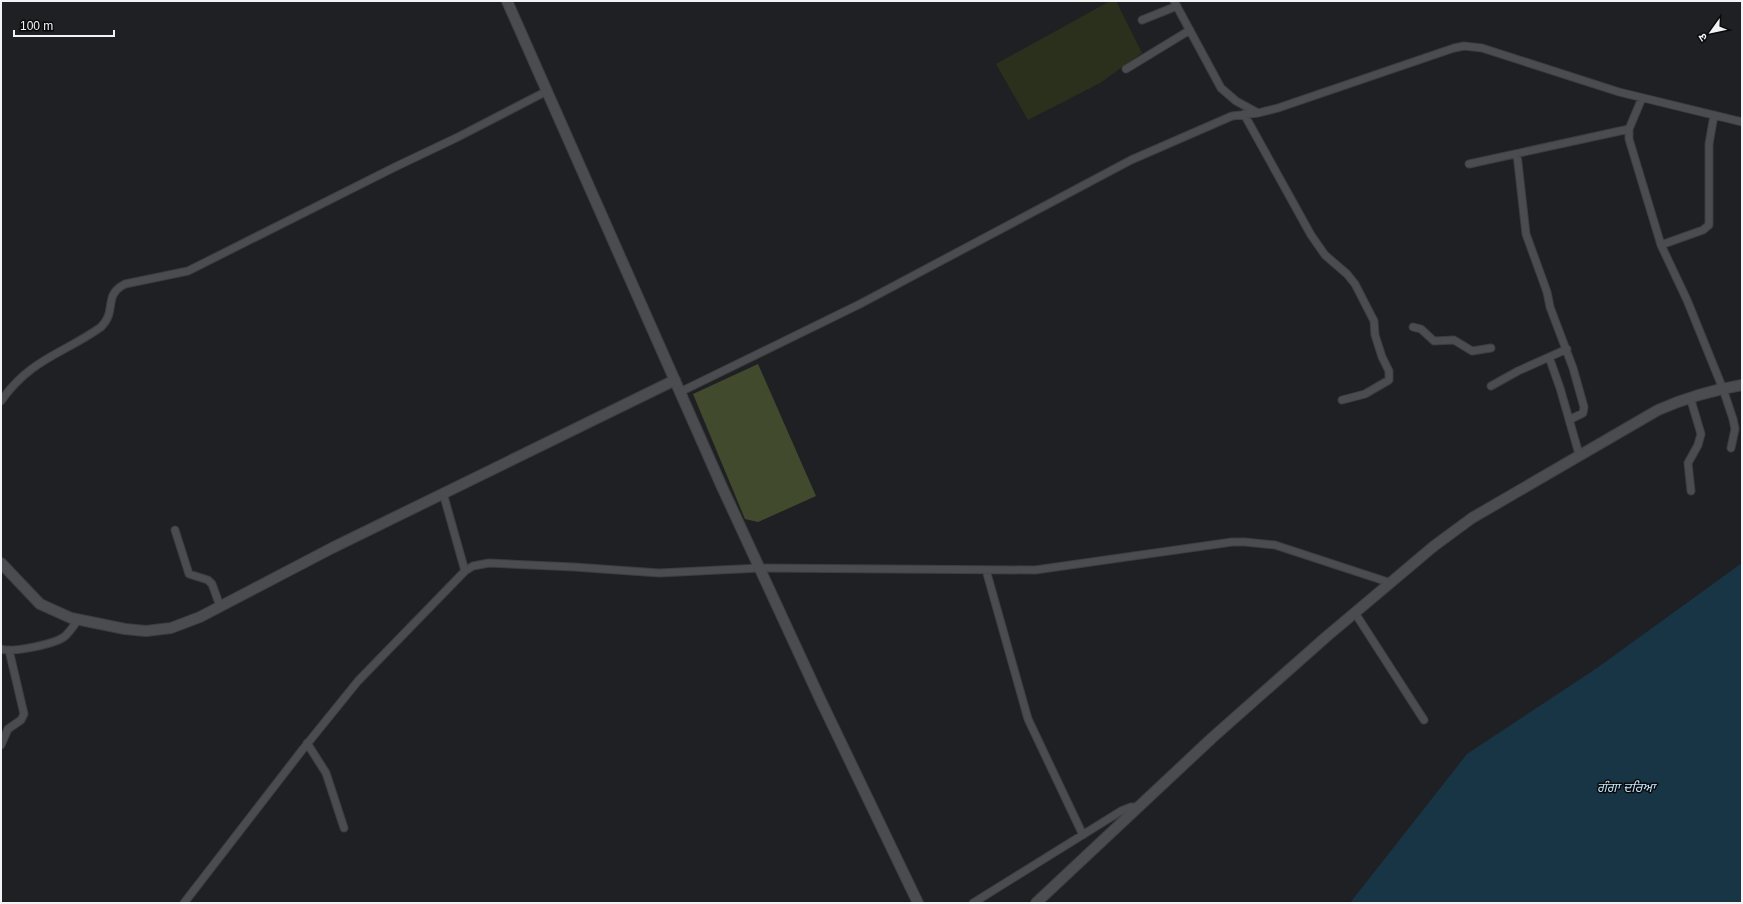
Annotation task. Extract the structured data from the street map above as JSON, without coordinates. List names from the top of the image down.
{
  "water": ["ਗੰਗਾ ਦਰਿਆ"],
  "scale_bar": "100 m",
  "north": "bottom left"
}
